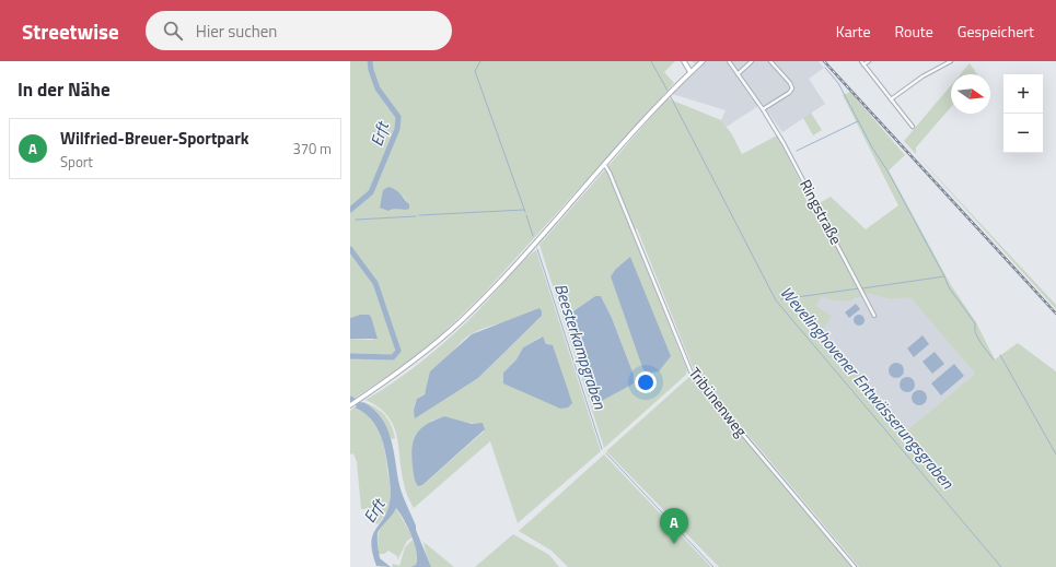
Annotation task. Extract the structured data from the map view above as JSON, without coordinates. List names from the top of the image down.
{
  "streets": {
    "street": ["Ringstraße", "Tribünenweg"]
  },
  "water": ["Erft", "Beesterkampgraben", "Wevelinghovener Entwässerungsgraben"],
  "north": "right",
  "page": {
    "header": "Streetwise",
    "search": "Hier suchen",
    "nav": ["Karte", "Route", "Gespeichert"],
    "heading": "In der Nähe",
    "map_buttons": ["+", "−"],
    "list": [
      {
        "mark": "A",
        "name": "Wilfried-Breuer-Sportpark",
        "note": "Sport",
        "value": "370 m"
      }
    ],
    "pins": "A"
  }
}
